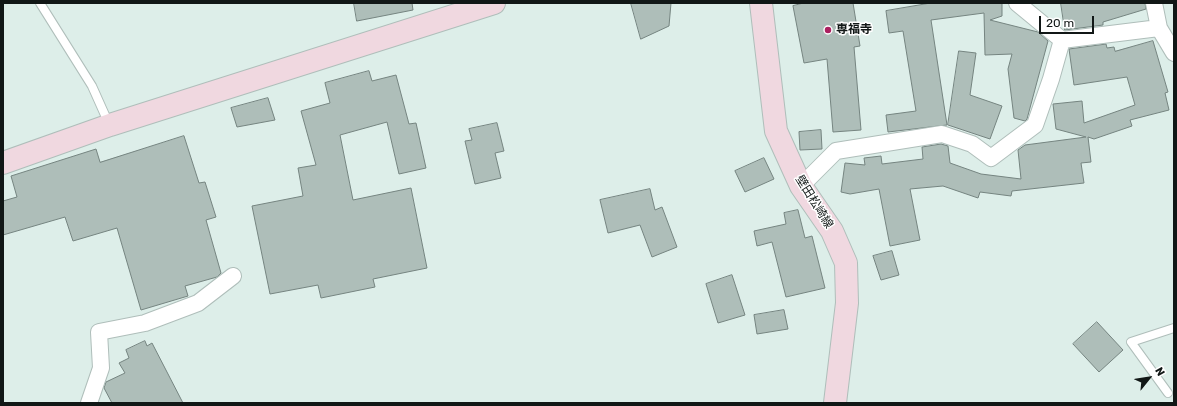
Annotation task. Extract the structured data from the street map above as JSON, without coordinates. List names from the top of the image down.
{
  "streets": {
    "street": ["壁田松崎線"]
  },
  "places": ["専福寺"],
  "scale_bar": "20 m",
  "north": "top right"
}
